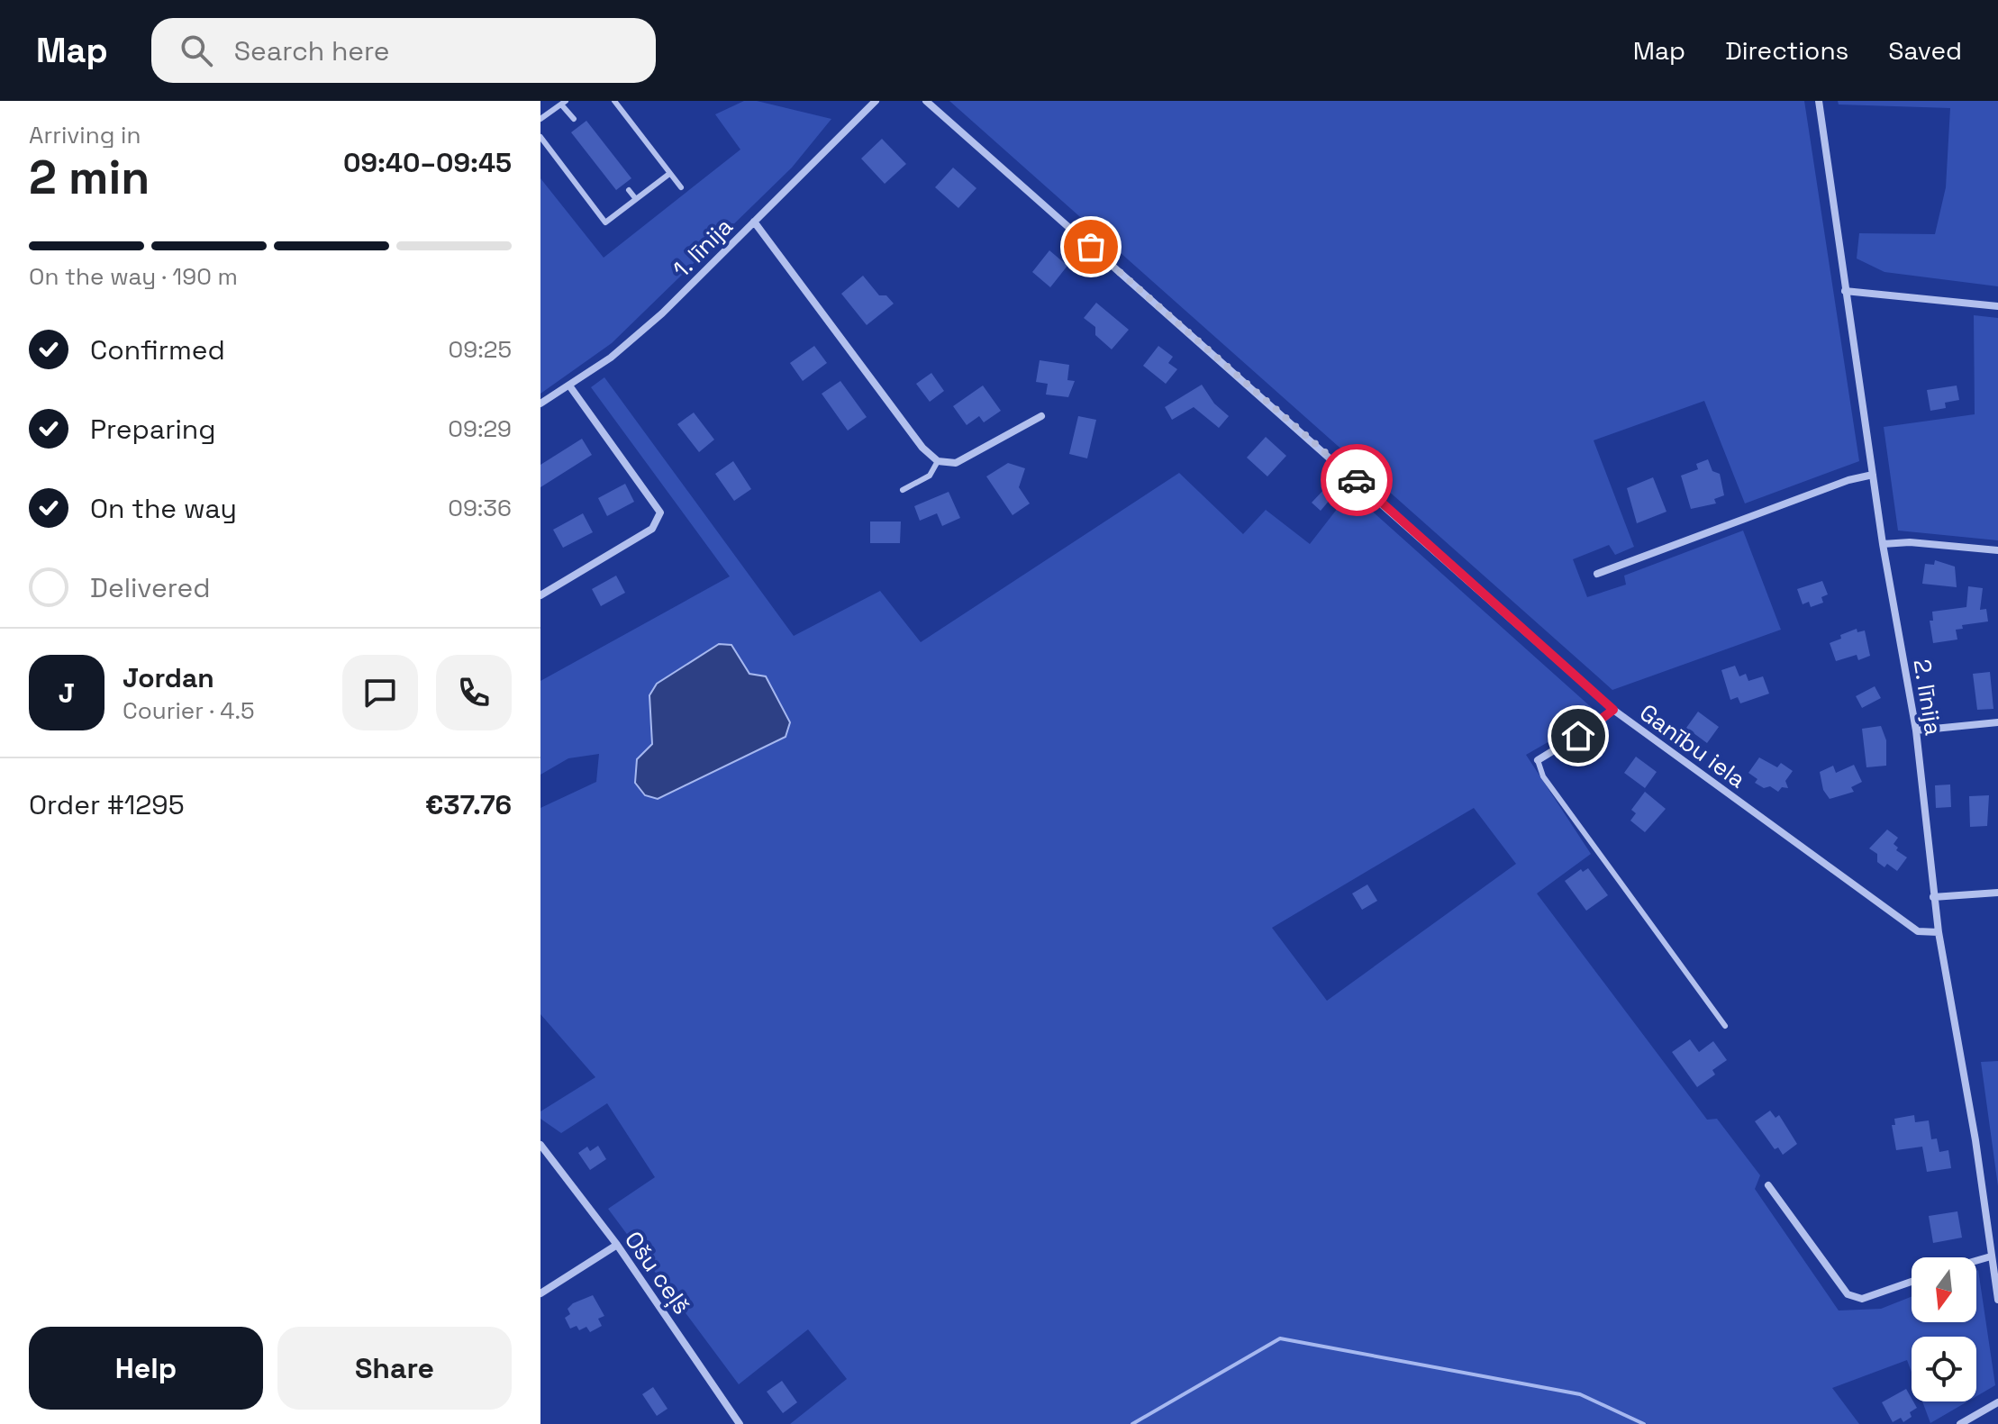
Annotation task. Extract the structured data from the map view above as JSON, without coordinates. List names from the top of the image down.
{
  "streets": {
    "street": [
      "1. līnija",
      "2. līnija",
      "Ganību iela",
      "Ošu ceļš"
    ]
  },
  "crossings": [
    ["2. līnija", "Ganību iela"]
  ],
  "north": "bottom",
  "page": {
    "header": "Map",
    "search": "Search here",
    "nav": ["Map", "Directions", "Saved"],
    "heading": ["2 min", "Arriving in", "09:40–09:45"],
    "panel": [
      "Jordan",
      "Courier · 4.5",
      "Order #1295",
      "€37.76"
    ],
    "bar": "On the way · 190 m",
    "list": [
      ["Confirmed", "09:25"],
      ["Preparing", "09:29"],
      ["On the way", "09:36"],
      "Delivered"
    ],
    "round": "J",
    "buttons": ["Help", "Share"]
  }
}
